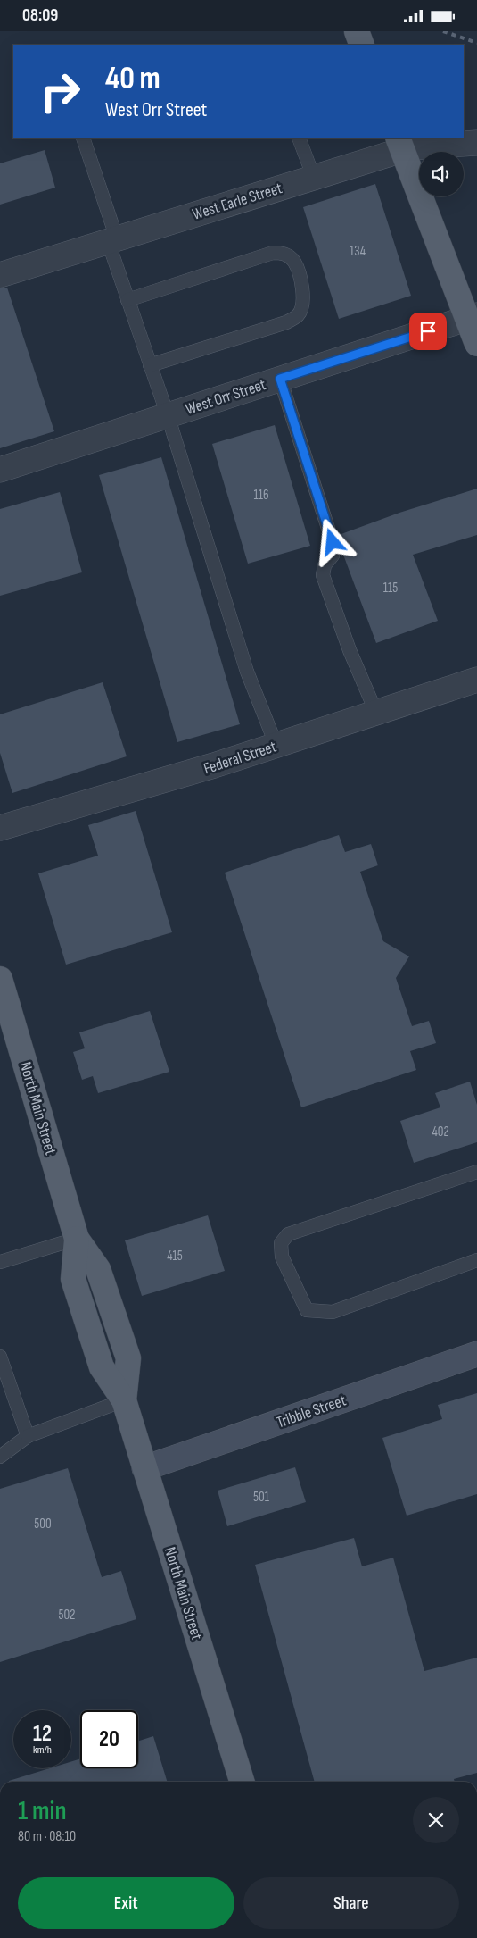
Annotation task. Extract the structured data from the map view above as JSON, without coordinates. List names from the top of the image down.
{
  "streets": {
    "main road": ["North Main Street"],
    "street": [
      "West Earle Street",
      "West Orr Street",
      "Federal Street",
      "Tribble Street"
    ]
  },
  "crossings": [
    ["North Main Street", "Tribble Street"]
  ],
  "house_numbers": [
    "134",
    "116",
    "115",
    "402",
    "415",
    "501",
    "500",
    "502"
  ],
  "page": {
    "status": "08:09",
    "turn": ["40 m", "West Orr Street"],
    "speed": "12 km/h",
    "limit": "20",
    "heading": ["1 min", "80 m · 08:10"],
    "buttons": ["Exit", "Share"]
  }
}
